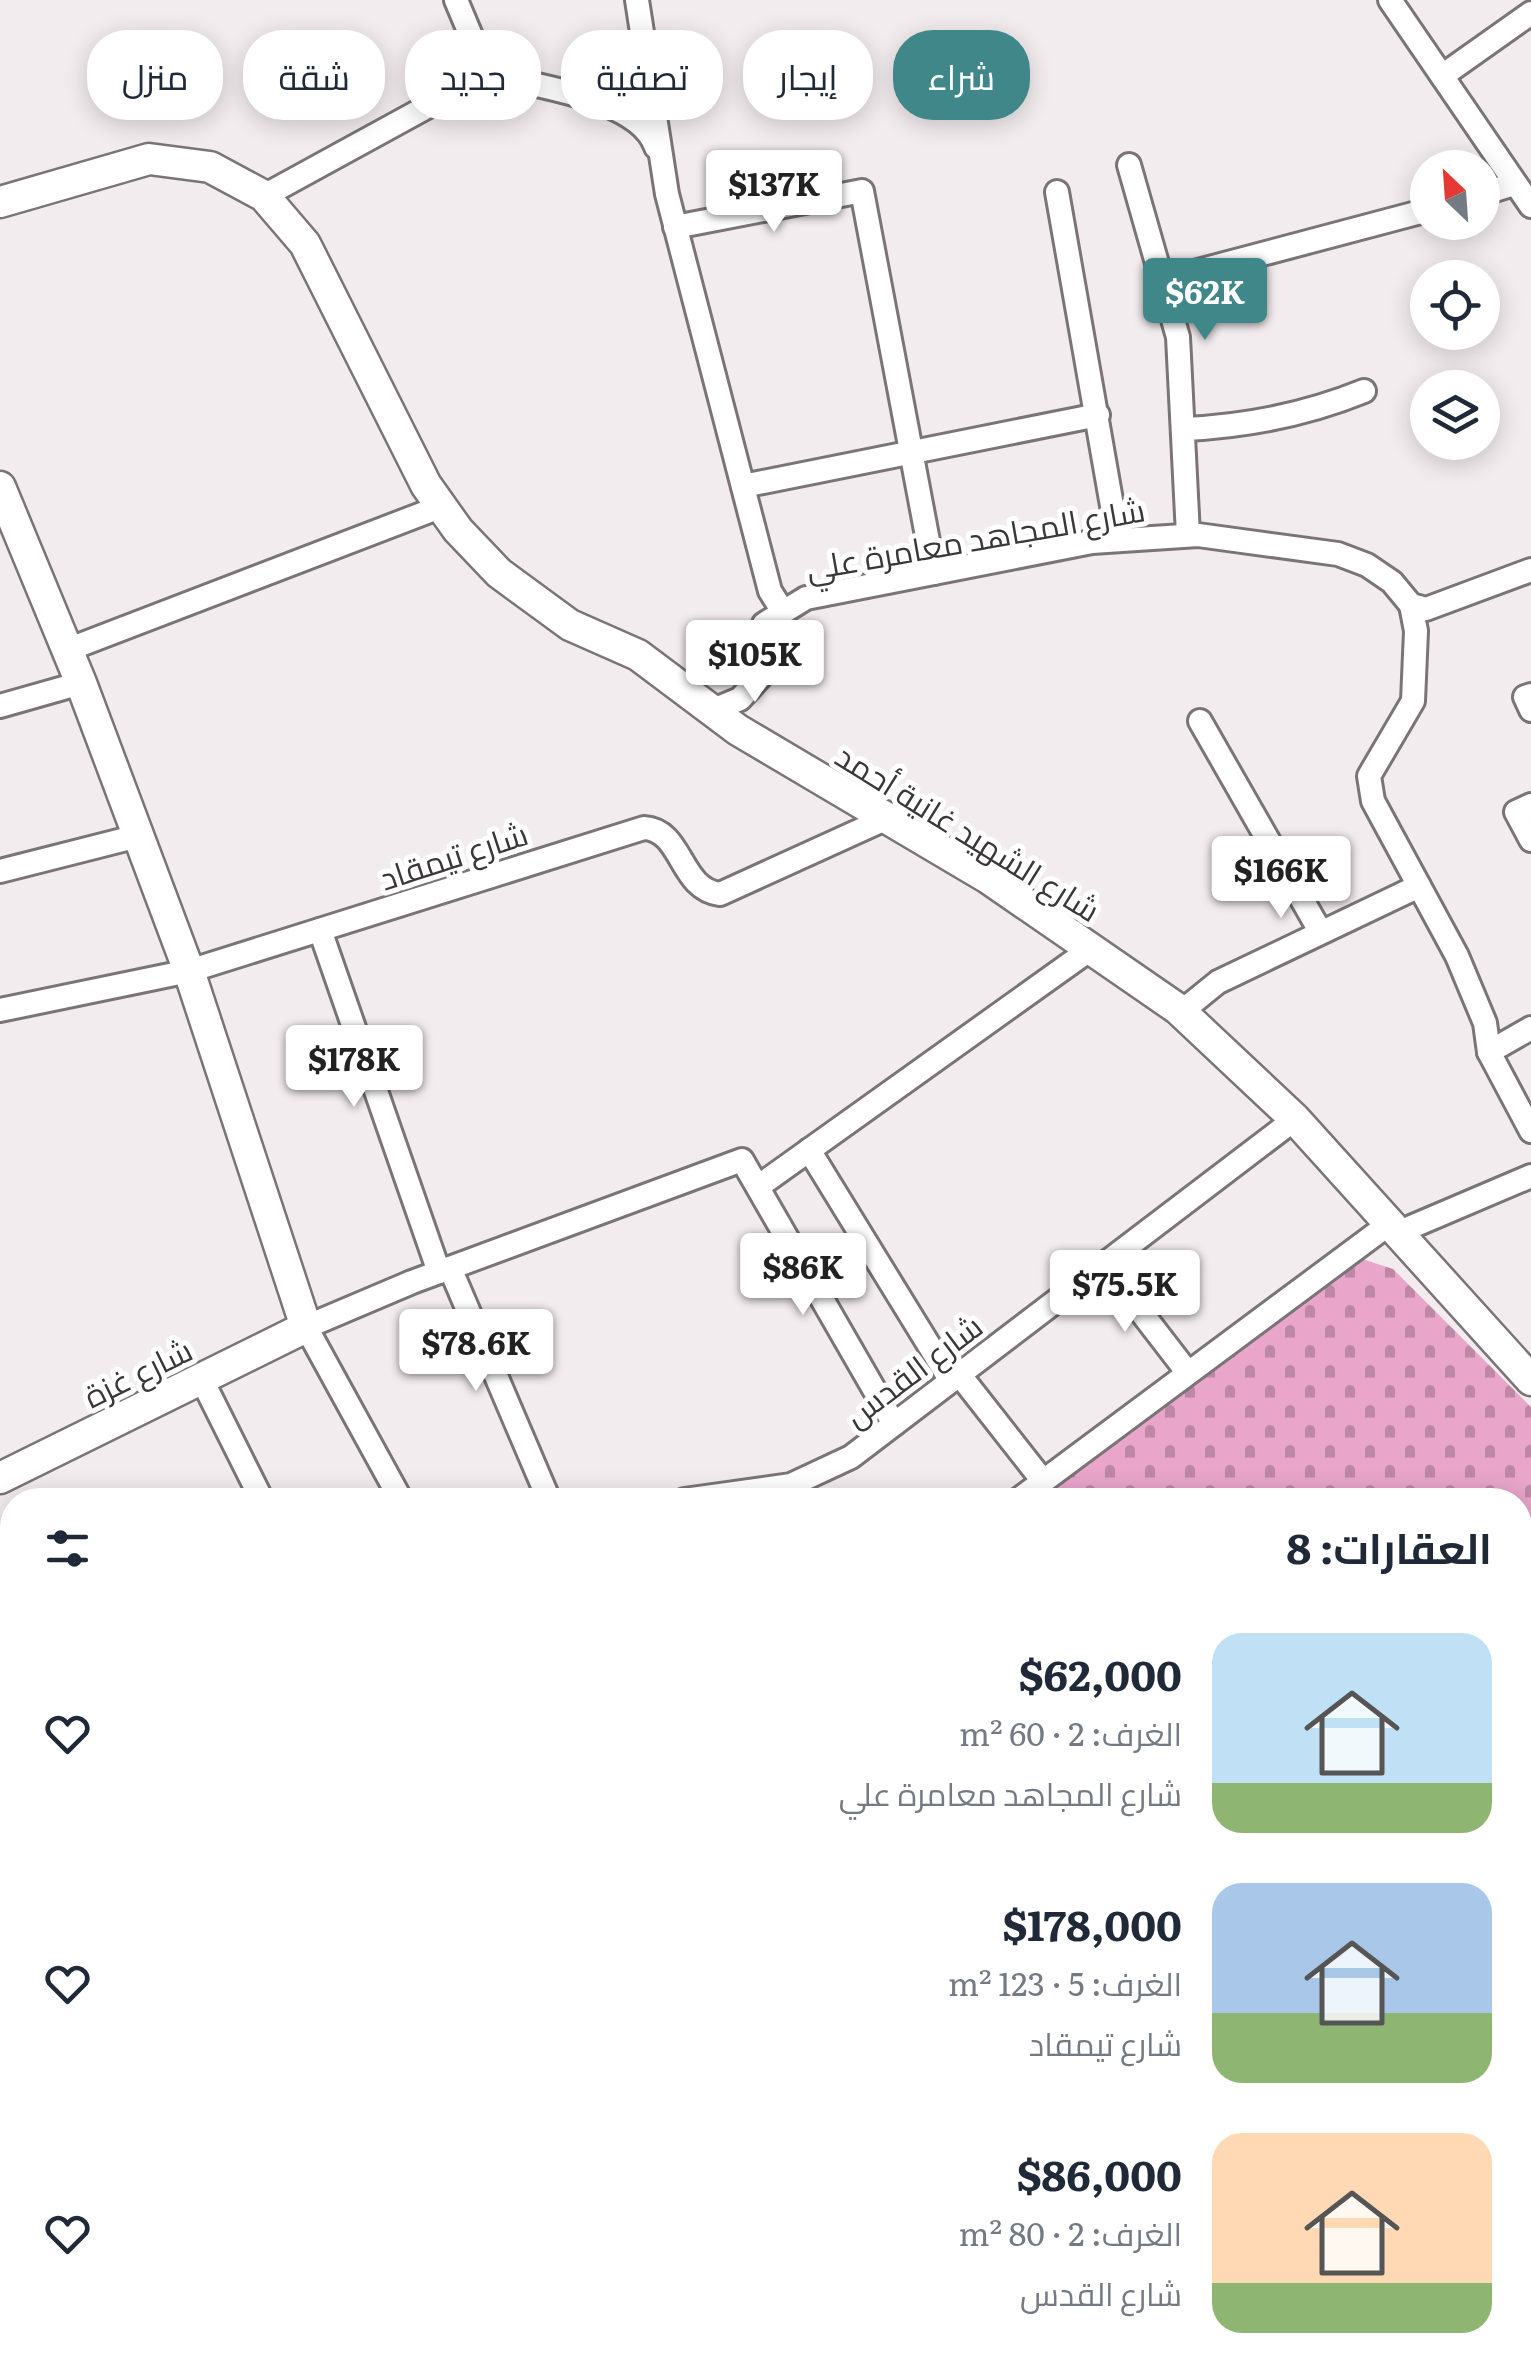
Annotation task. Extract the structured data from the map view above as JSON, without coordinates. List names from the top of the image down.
{
  "streets": {
    "main road": ["شارع الشهيد غانية أحمد", "شارع غزة"],
    "street": ["شارع المجاهد معامرة علي", "شارع تيمقاد", "شارع القدس"]
  },
  "crossings": [
    ["شارع المجاهد معامرة علي", "شارع الشهيد غانية أحمد"],
    ["شارع الشهيد غانية أحمد", "شارع تيمقاد"],
    ["شارع الشهيد غانية أحمد", "شارع القدس"]
  ],
  "north": "top left",
  "page": {
    "chip": [
      "شراء",
      "إيجار",
      "تصفية",
      "جديد",
      "شقة",
      "منزل"
    ],
    "price": [
      "$137K",
      "$62K",
      "$105K",
      "$166K",
      "$178K",
      "$86K",
      "$75.5K",
      "$78.6K"
    ],
    "heading": "العقارات: 8",
    "list": [
      {
        "name": "$62,000",
        "note": "الغرف: 2 · 60 m² · شارع المجاهد معامرة علي"
      },
      {
        "name": "$178,000",
        "note": "الغرف: 5 · 123 m² · شارع تيمقاد"
      },
      {
        "name": "$86,000",
        "note": "الغرف: 2 · 80 m² · شارع القدس"
      }
    ]
  }
}
